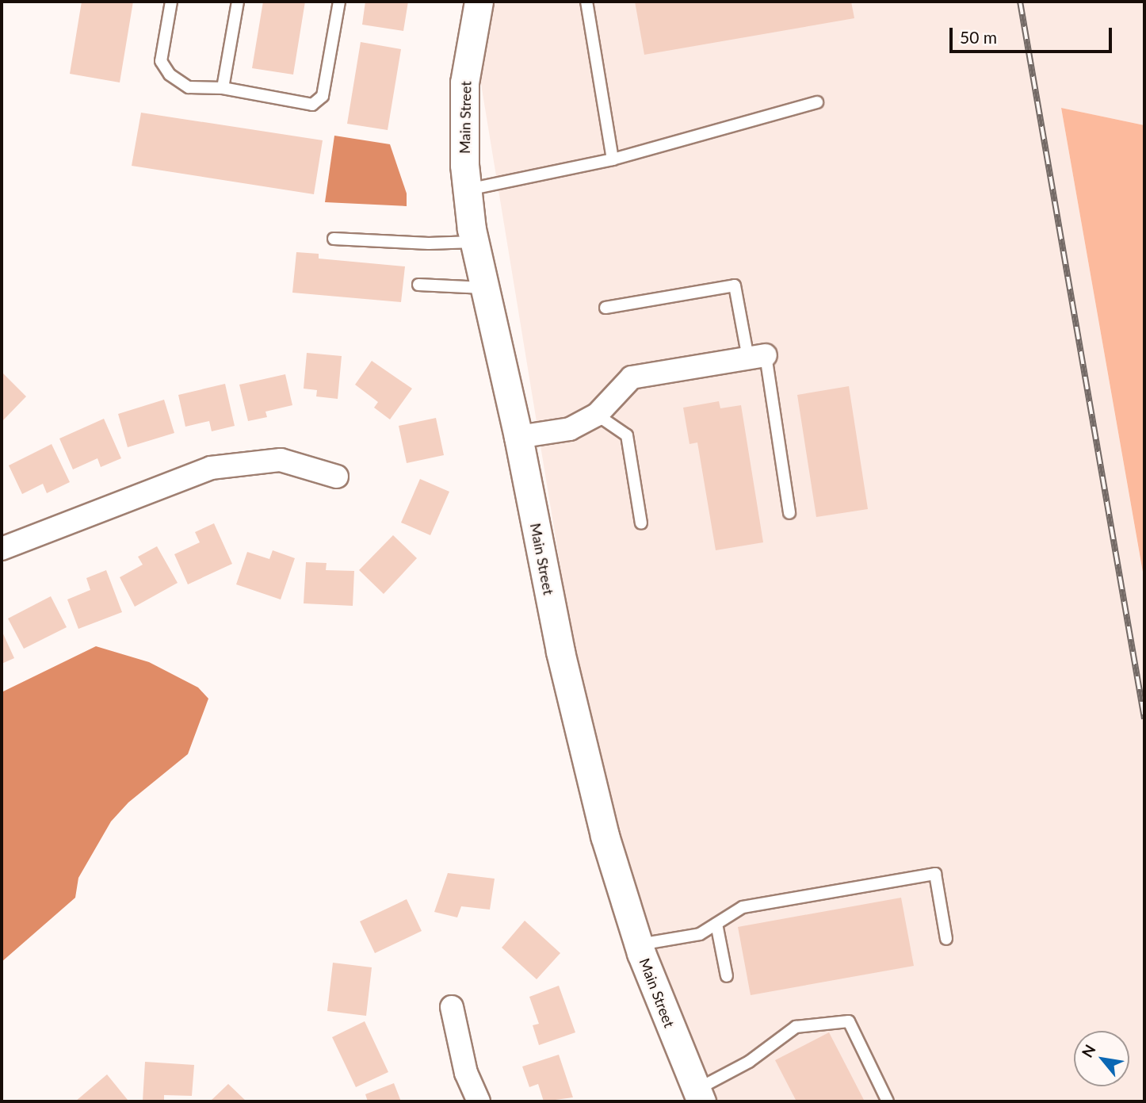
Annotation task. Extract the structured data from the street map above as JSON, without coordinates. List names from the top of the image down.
{
  "streets": {
    "street": ["Main Street"]
  },
  "scale_bar": "50 m",
  "north": "top left"
}
